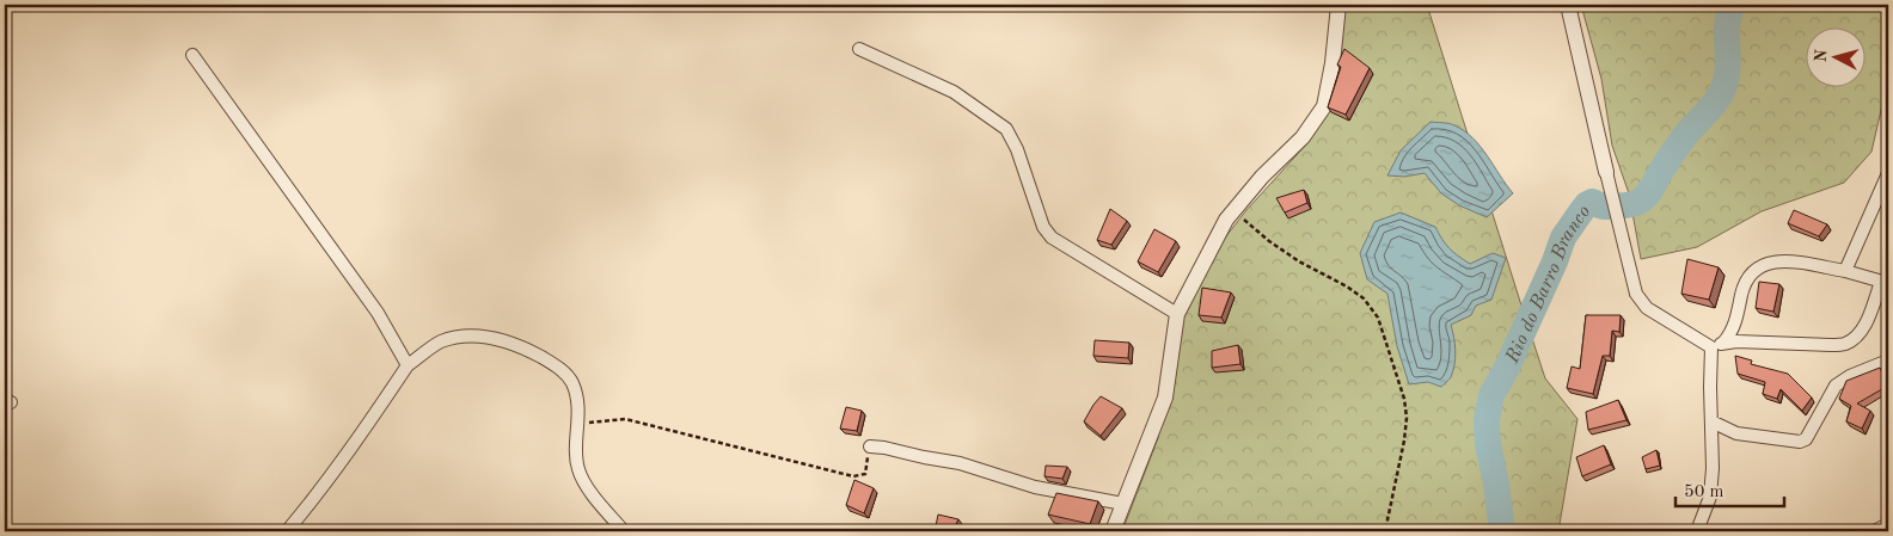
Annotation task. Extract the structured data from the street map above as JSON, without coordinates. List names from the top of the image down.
{
  "water": ["Rio do Barro Branco"],
  "scale_bar": "50 m",
  "north": "left"
}
